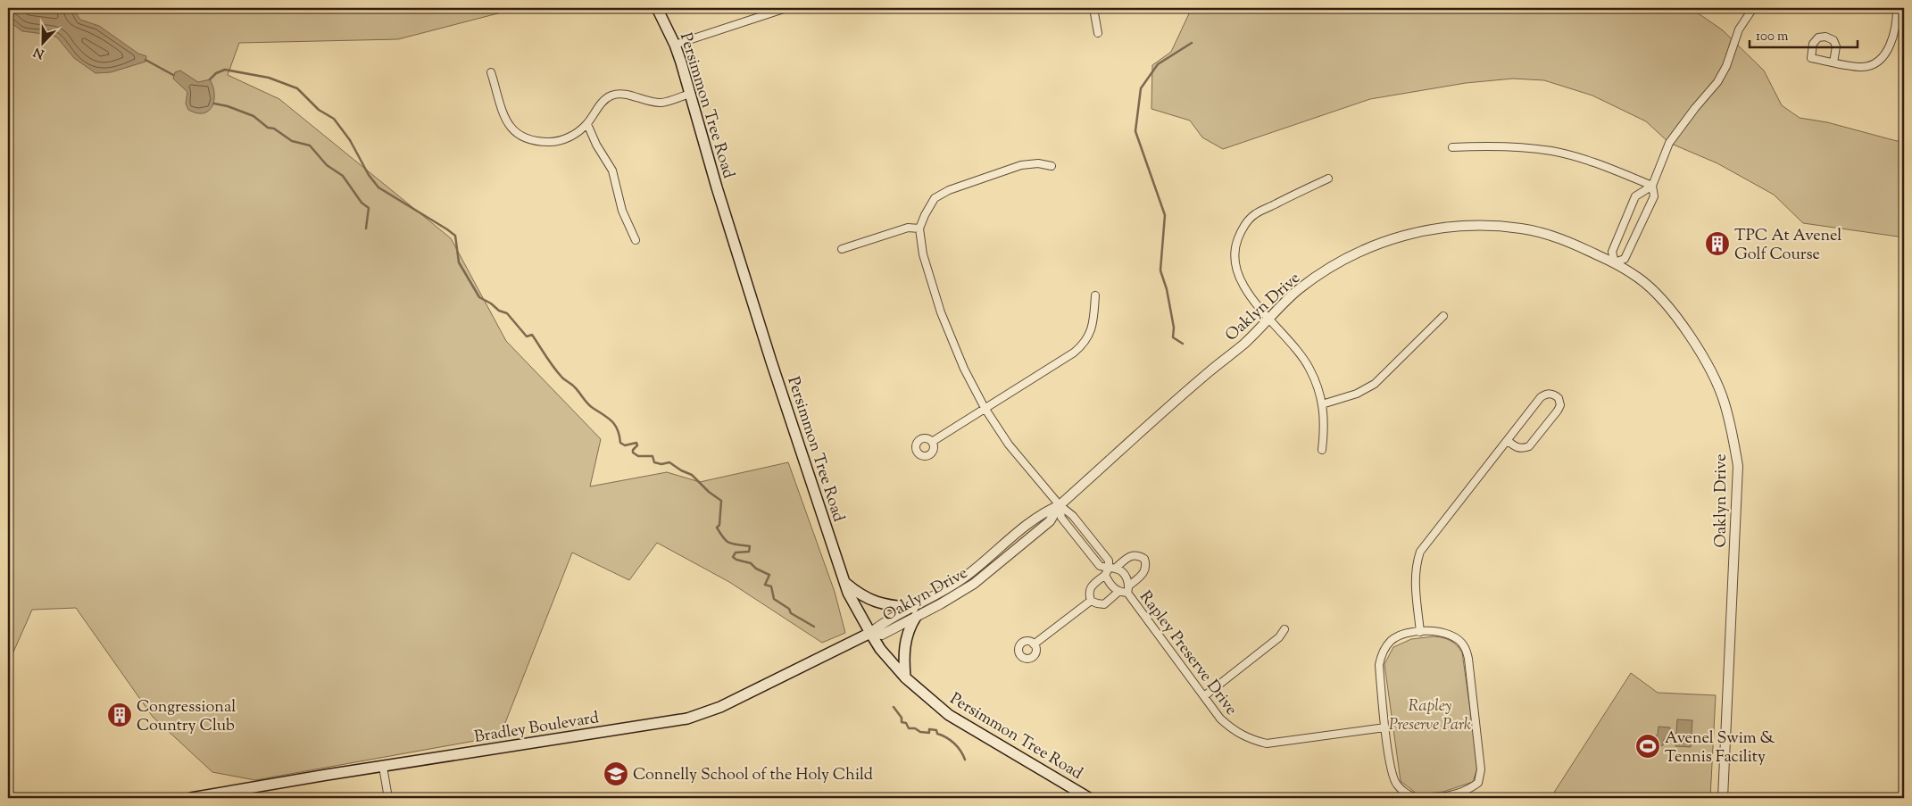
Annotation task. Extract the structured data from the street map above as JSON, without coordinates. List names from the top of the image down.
{
  "streets": {
    "main road": ["Persimmon Tree Road", "Bradley Boulevard"],
    "street": ["Oaklyn Drive", "Rapley Preserve Drive"]
  },
  "crossings": [
    ["Persimmon Tree Road", "Oaklyn Drive"],
    ["Persimmon Tree Road", "Bradley Boulevard"],
    ["Oaklyn Drive", "Rapley Preserve Drive"],
    ["Oaklyn Drive", "Bradley Boulevard"]
  ],
  "parks": ["Rapley Preserve Park"],
  "places": {
    "building": ["TPC At Avenel Golf Course", "Congressional Country Club"],
    "sports": ["Avenel Swim & Tennis Facility"],
    "school or university": ["Connelly School of the Holy Child"]
  },
  "scale_bar": "100 m",
  "north": "bottom"
}
